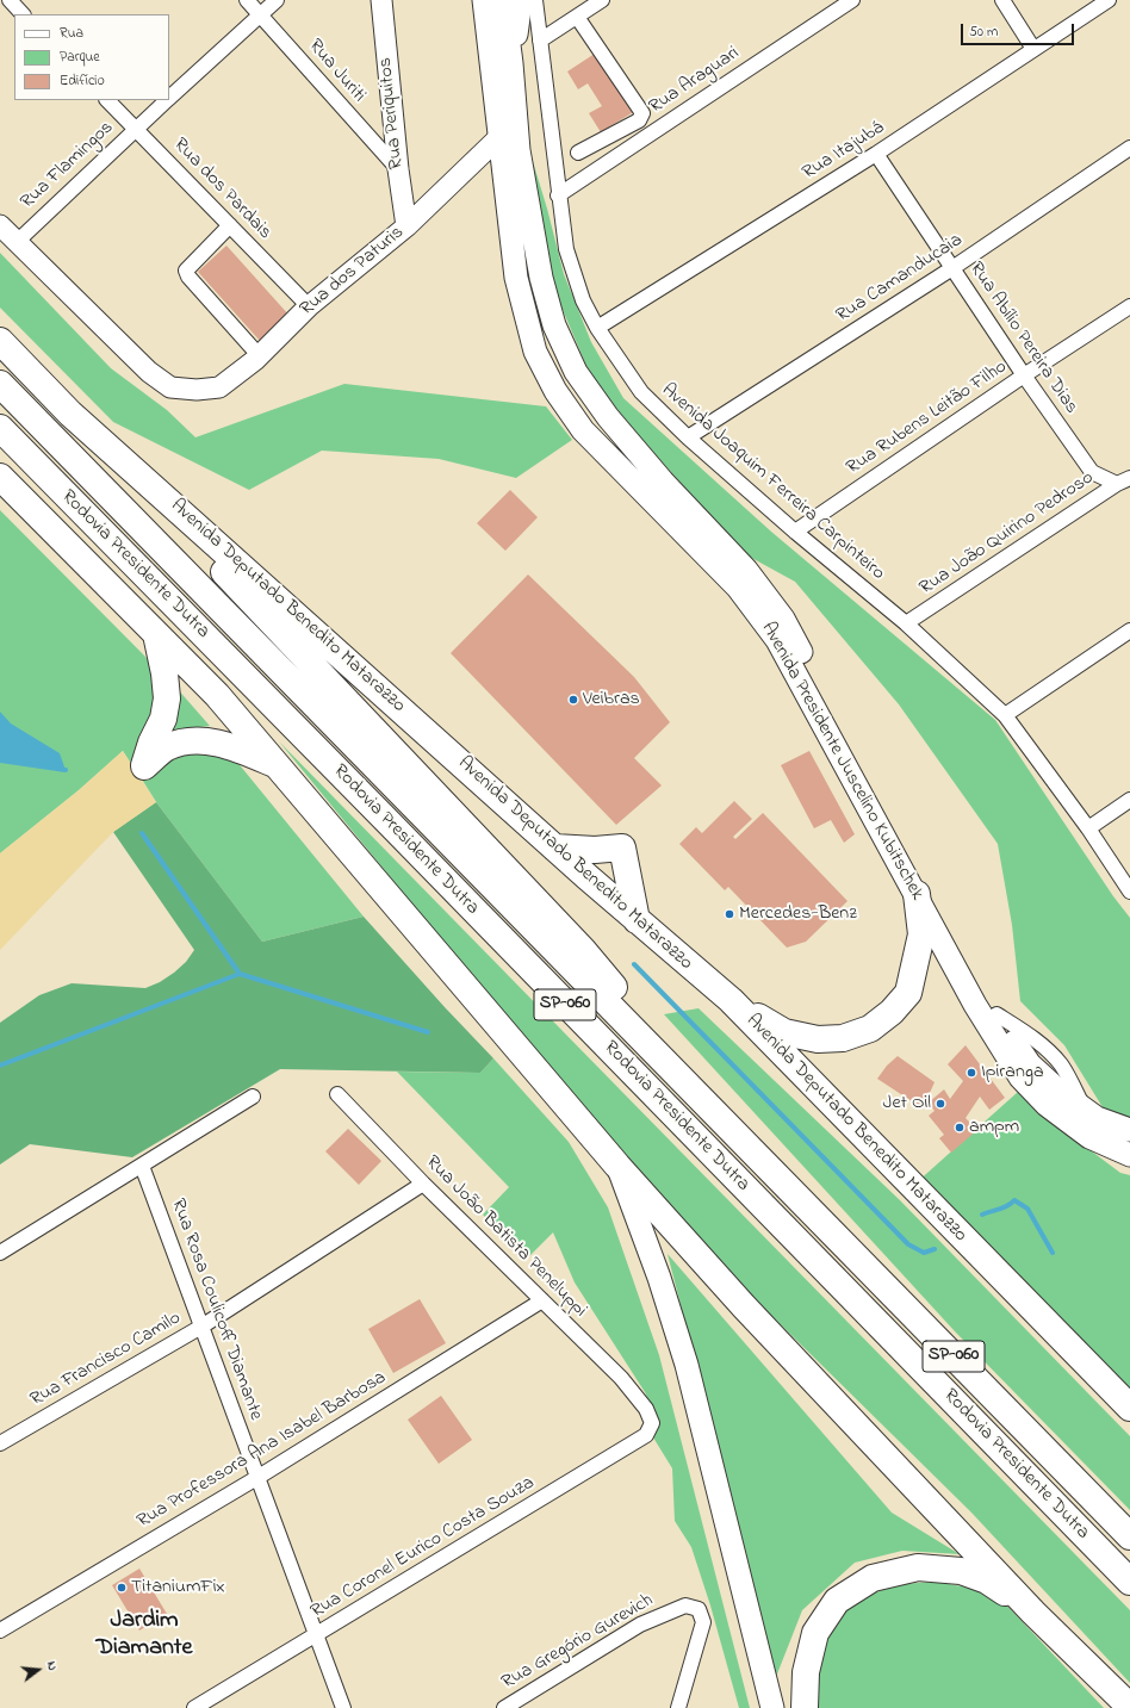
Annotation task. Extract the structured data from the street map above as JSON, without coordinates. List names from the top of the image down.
{
  "streets": {
    "highway": ["Rodovia Presidente Dutra", "Avenida Deputado Benedito Matarazzo", "SP-060"],
    "main road": ["Rua Periquitos", "Rua dos Paturis", "Avenida Presidente Juscelino Kubitschek"],
    "street": [
      "Rua Juriti",
      "Rua Araguari",
      "Rua Itajubá",
      "Rua Flamingos",
      "Rua dos Pardais",
      "Rua Camanducaia",
      "Rua Abílio Pereira Dias",
      "Rua Rubens Leitão Filho",
      "Avenida Joaquim Ferreira Carpinteiro",
      "Rua João Quirino Pedroso",
      "Rua João Batista Peneluppi",
      "Rua Rosa Coulicoff Diamante",
      "Rua Francisco Camilo",
      "Rua Professora Ana Isabel Barbosa",
      "Rua Coronel Eurico Costa Souza",
      "Rua Gregório Gurevich"
    ]
  },
  "crossings": [
    ["Rua Juriti", "Rua Periquitos"],
    ["Rua Juriti", "Rua Flamingos"],
    ["Rua Araguari", "Avenida Joaquim Ferreira Carpinteiro"],
    ["Rua Periquitos", "Rua dos Paturis"],
    ["Rua Itajubá", "Rua Abílio Pereira Dias"],
    ["Rua Itajubá", "Avenida Joaquim Ferreira Carpinteiro"],
    ["Rua Flamingos", "Rua dos Pardais"],
    ["Rua Flamingos", "Rua dos Paturis"],
    ["Rua dos Pardais", "Rua dos Paturis"],
    ["Rua dos Paturis", "Avenida Presidente Juscelino Kubitschek"],
    ["Rua Camanducaia", "Rua Abílio Pereira Dias"],
    ["Rua Camanducaia", "Avenida Joaquim Ferreira Carpinteiro"],
    ["Rua Abílio Pereira Dias", "Rua Rubens Leitão Filho"],
    ["Rua Abílio Pereira Dias", "Rua João Quirino Pedroso"],
    ["Rua Rubens Leitão Filho", "Avenida Joaquim Ferreira Carpinteiro"],
    ["Avenida Joaquim Ferreira Carpinteiro", "Rua João Quirino Pedroso"],
    ["Rua João Batista Peneluppi", "Rua Francisco Camilo"],
    ["Rua João Batista Peneluppi", "Rua Professora Ana Isabel Barbosa"],
    ["Rua João Batista Peneluppi", "Rua Coronel Eurico Costa Souza"],
    ["Rua Rosa Coulicoff Diamante", "Rua Francisco Camilo"],
    ["Rua Rosa Coulicoff Diamante", "Rua Professora Ana Isabel Barbosa"],
    ["Rua Rosa Coulicoff Diamante", "Rua Coronel Eurico Costa Souza"]
  ],
  "districts": ["Jardim Diamante"],
  "places": [
    "Veibras",
    "Mercedes-Benz",
    "Ipiranga",
    "Jet Oil",
    "ampm",
    "TitaniumFix"
  ],
  "legend": ["Rua", "Parque", "Edifício"],
  "scale_bar": "50 m",
  "north": "right"
}
